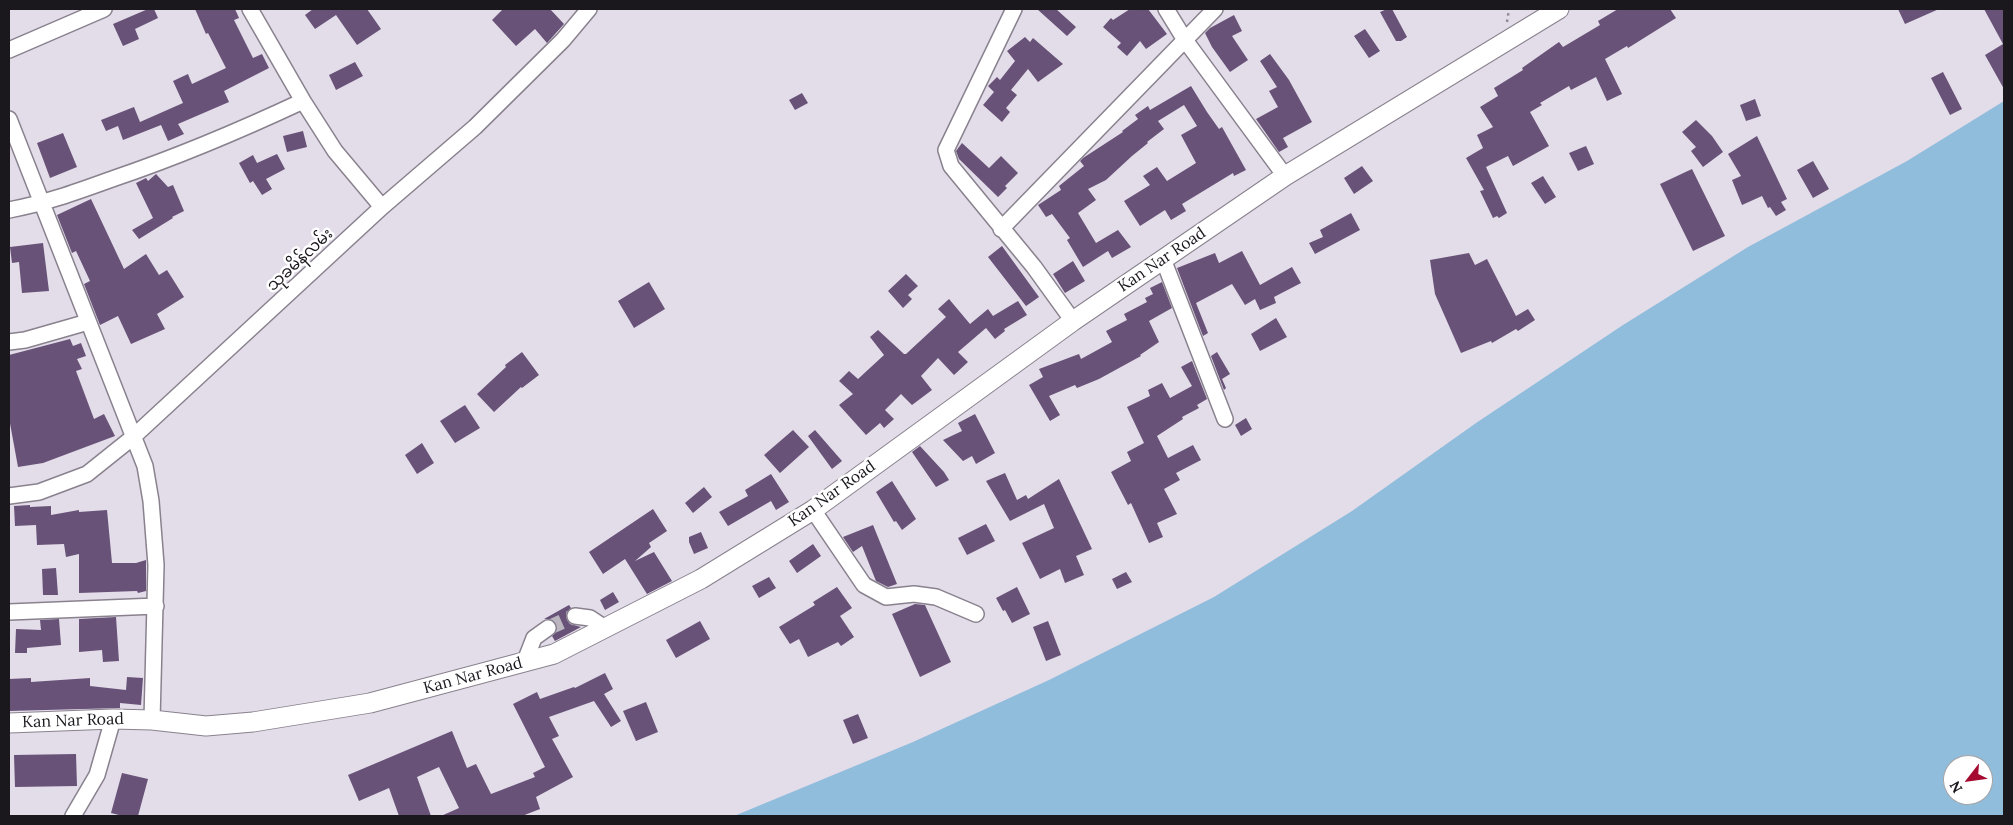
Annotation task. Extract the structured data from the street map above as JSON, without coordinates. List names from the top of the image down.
{
  "streets": {
    "main road": ["Kan Nar Road"],
    "street": ["သုခမိန်လမ်း"]
  },
  "north": "bottom left"
}
